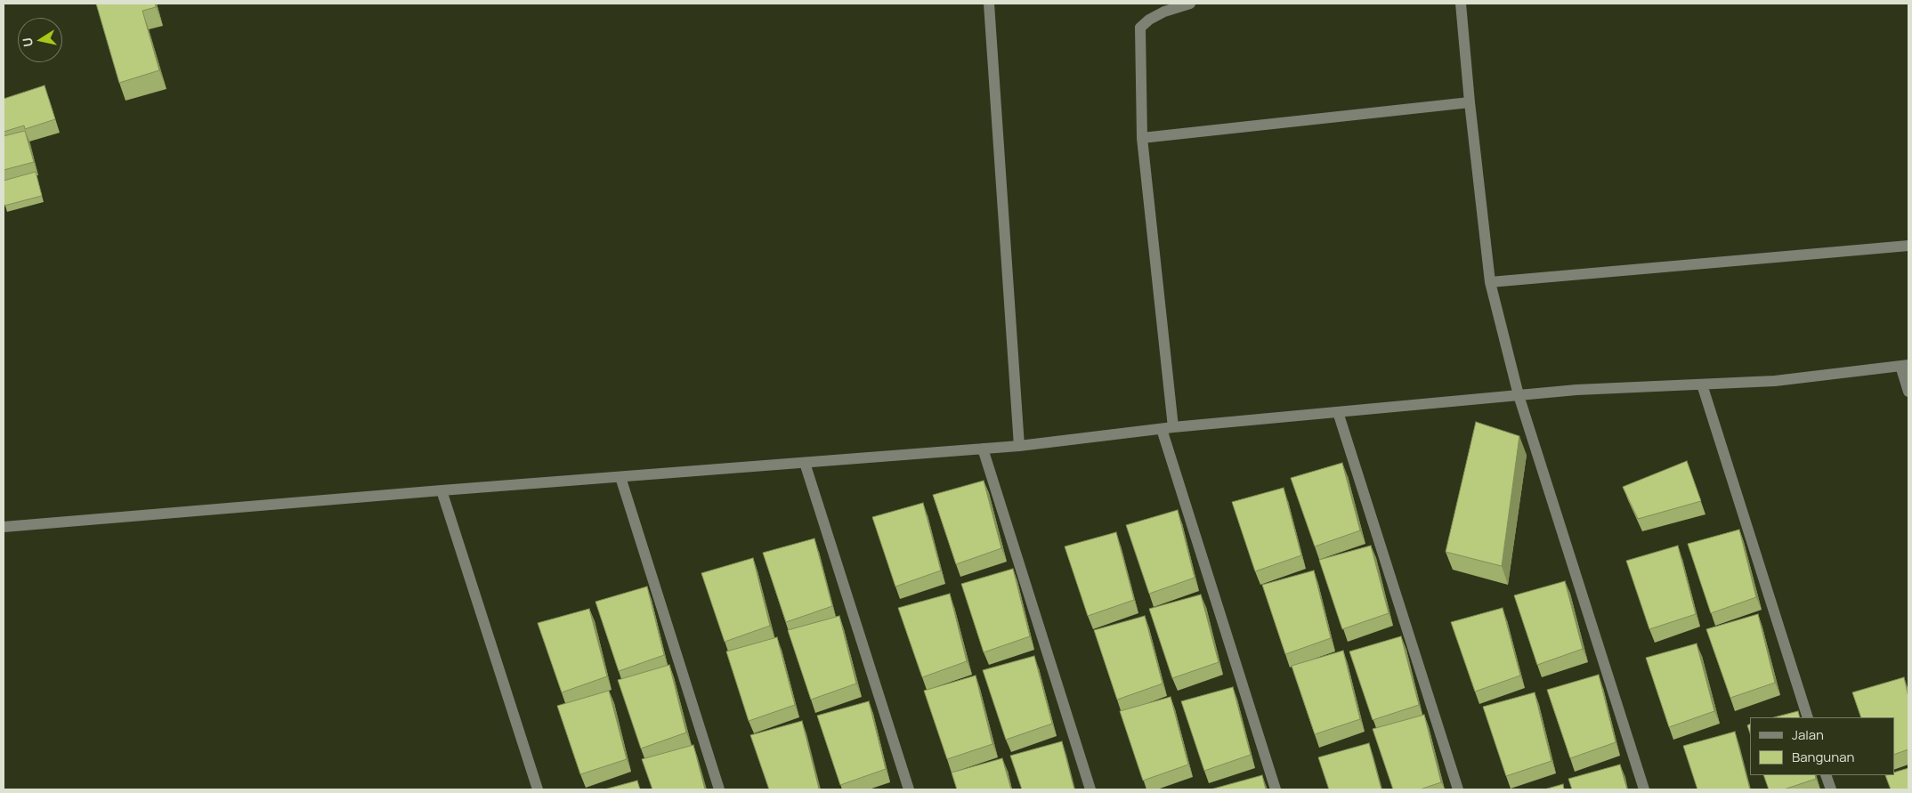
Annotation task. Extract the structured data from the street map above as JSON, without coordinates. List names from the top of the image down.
{
  "legend": ["Jalan", "Bangunan"],
  "north": "left"
}
